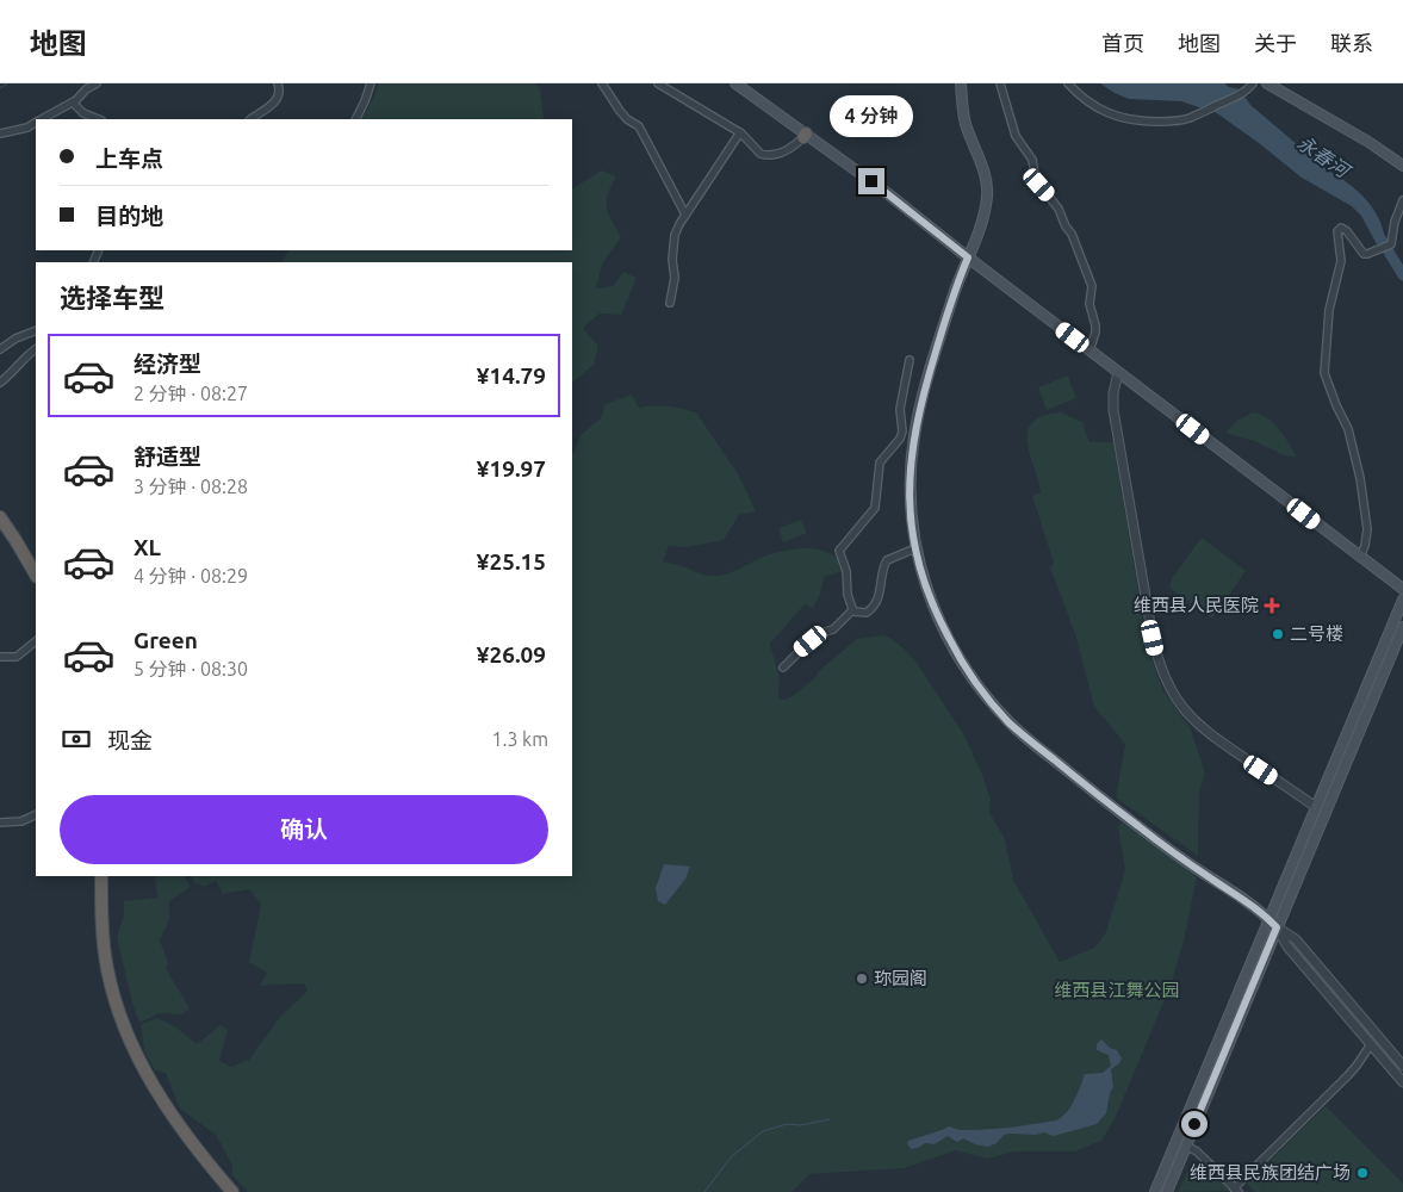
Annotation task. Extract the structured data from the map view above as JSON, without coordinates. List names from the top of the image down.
{
  "water": ["永春河"],
  "parks": ["维西县江舞公园"],
  "places": {
    "health": ["维西县人民医院"],
    "other": ["二号楼", "珎园阁", "维西县民族团结广场"]
  },
  "page": {
    "header": "地图",
    "nav": [
      "首页",
      "地图",
      "关于",
      "联系"
    ],
    "bubble": "4 分钟",
    "banner": ["上车点", "目的地"],
    "heading": "选择车型",
    "list": [
      {
        "name": "经济型",
        "note": "2 分钟 · 08:27",
        "value": "¥14.79"
      },
      {
        "name": "舒适型",
        "note": "3 分钟 · 08:28",
        "value": "¥19.97"
      },
      {
        "name": "XL",
        "note": "4 分钟 · 08:29",
        "value": "¥25.15"
      },
      {
        "name": "Green",
        "note": "5 分钟 · 08:30",
        "value": "¥26.09"
      }
    ],
    "pay": ["现金", "1.3 km"],
    "buttons": "确认"
  }
}
